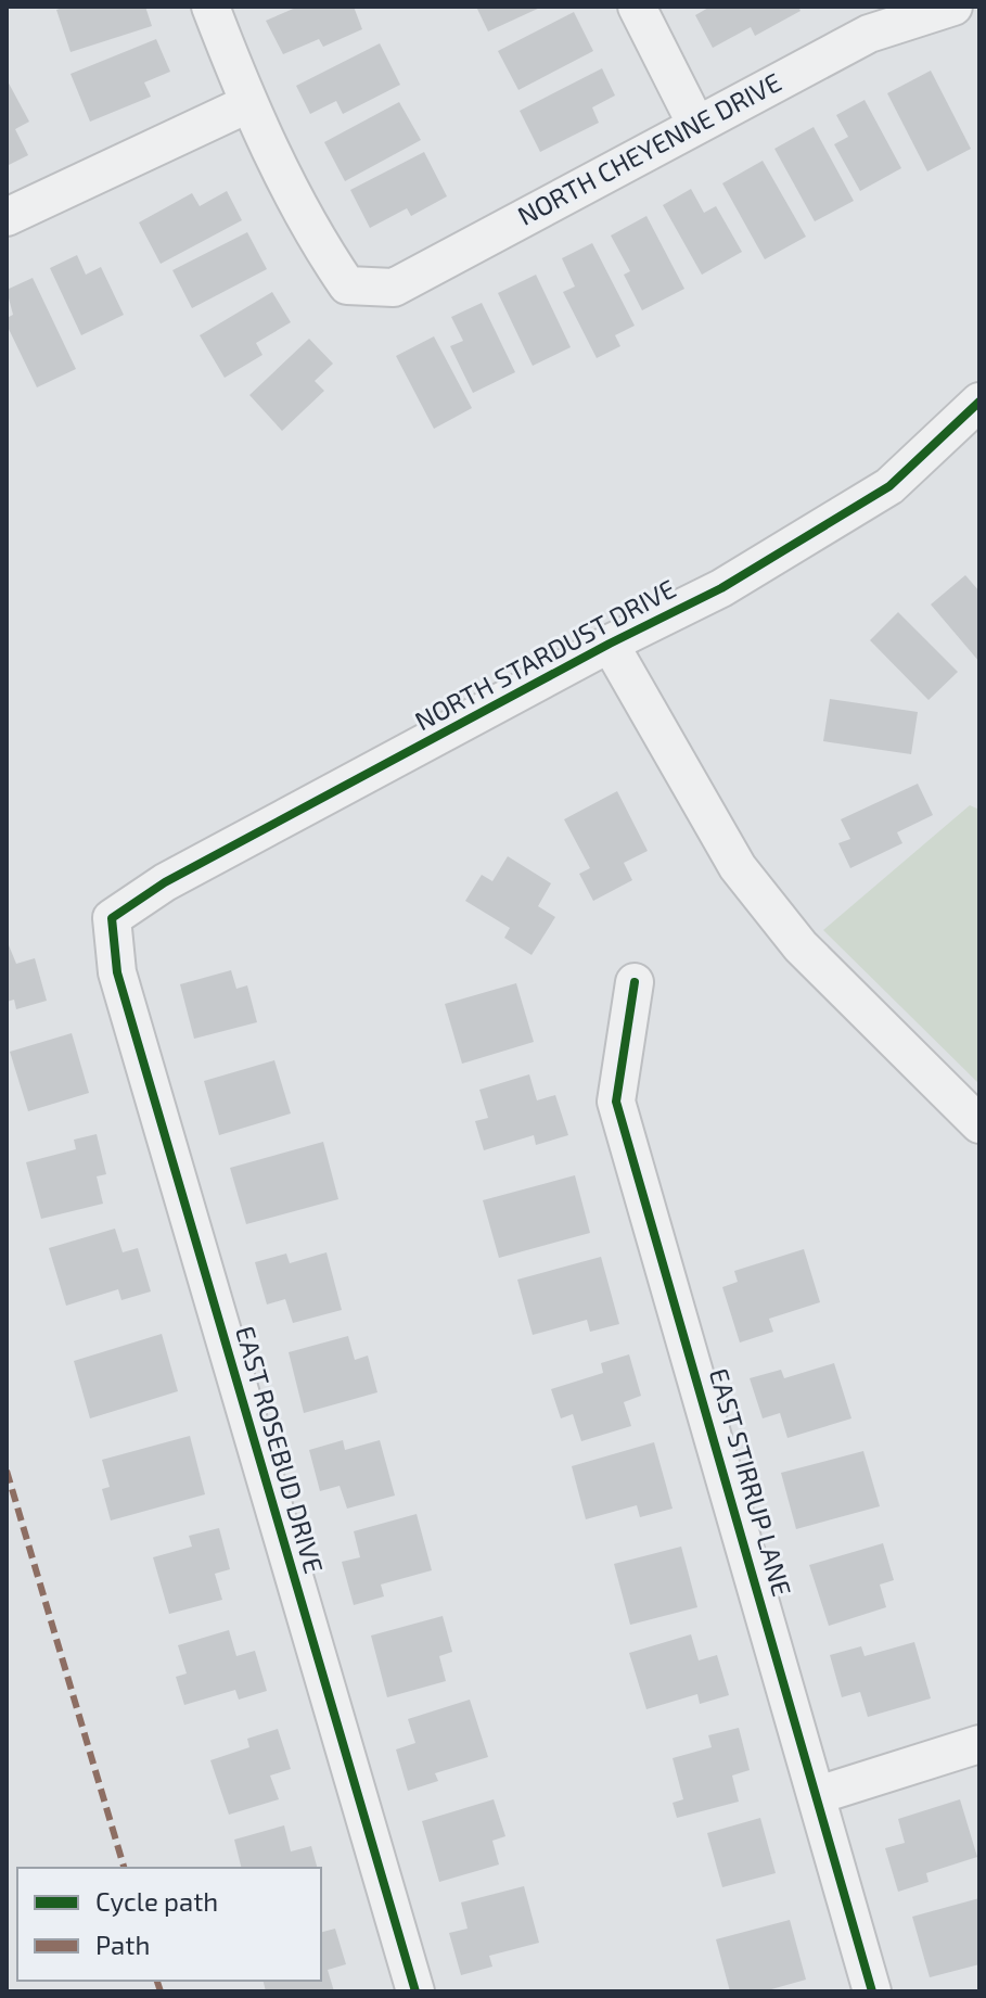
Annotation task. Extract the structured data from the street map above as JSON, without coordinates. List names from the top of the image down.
{
  "streets": {
    "street": [
      "NORTH CHEYENNE DRIVE",
      "NORTH STARDUST DRIVE",
      "EAST ROSEBUD DRIVE",
      "EAST STIRRUP LANE"
    ]
  },
  "crossings": [
    ["NORTH STARDUST DRIVE", "EAST ROSEBUD DRIVE"]
  ],
  "legend": ["Cycle path", "Path"]
}
